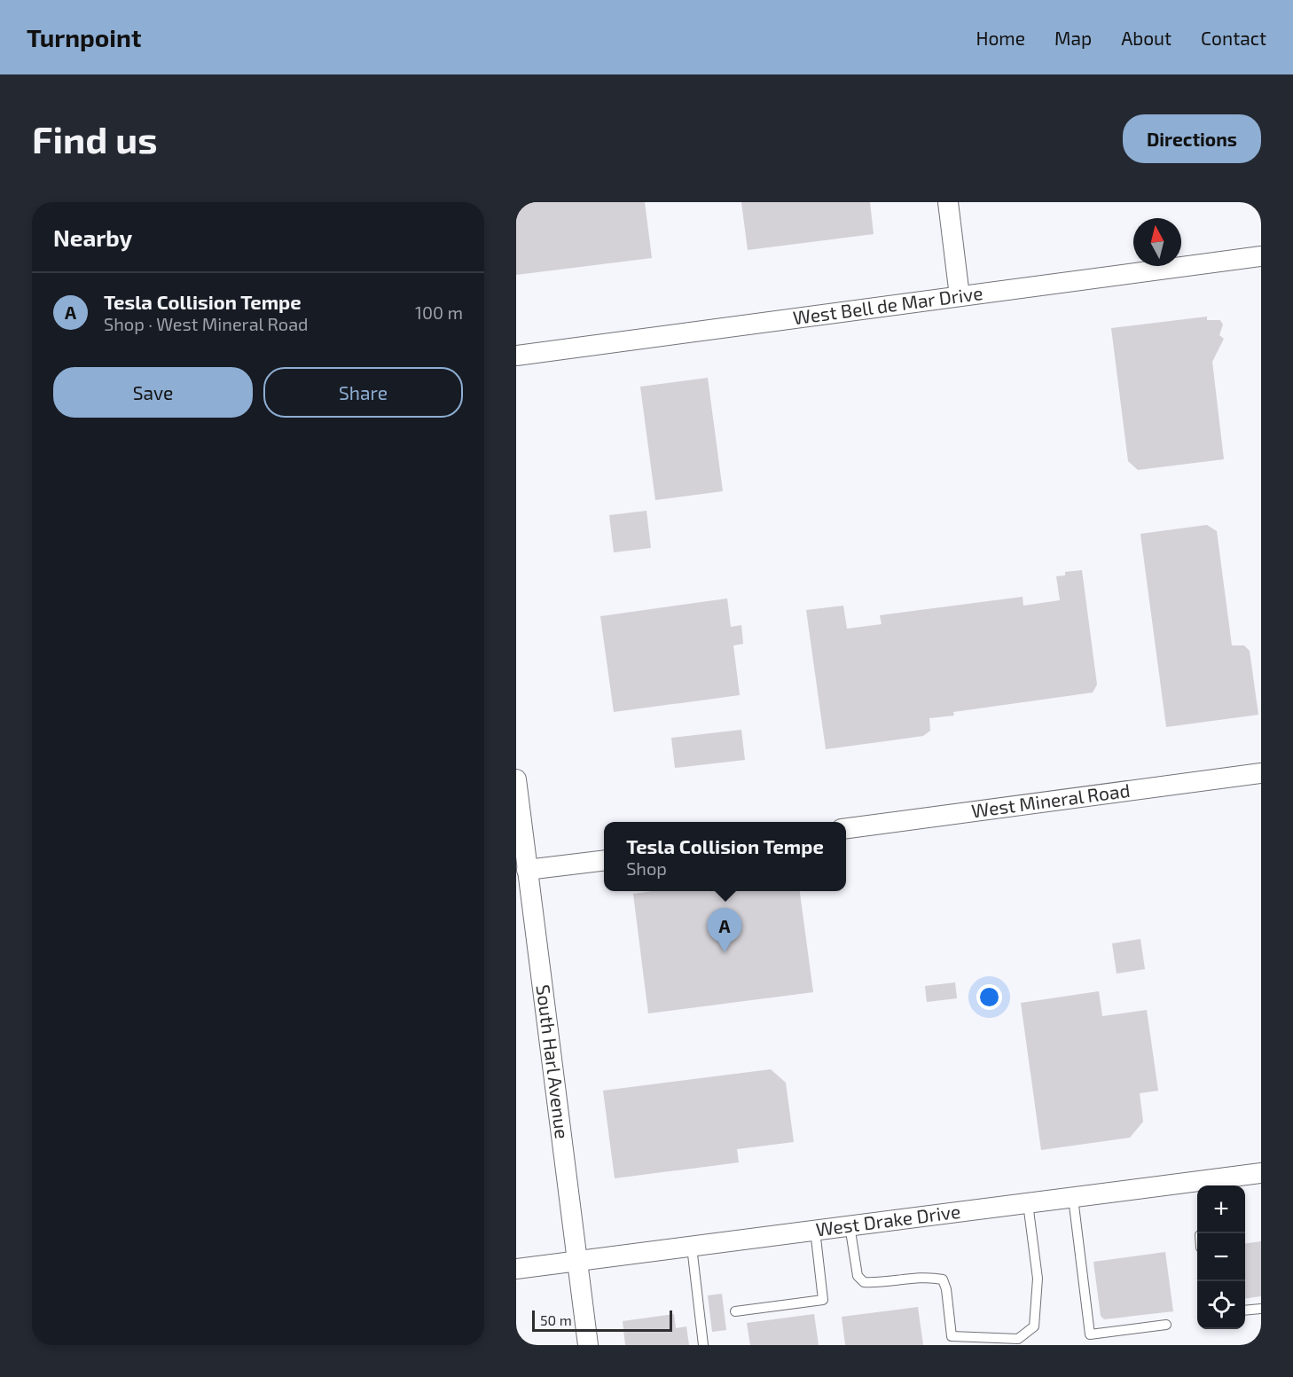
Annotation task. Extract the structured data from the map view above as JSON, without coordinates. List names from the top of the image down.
{
  "streets": {
    "street": [
      "West Bell de Mar Drive",
      "West Mineral Road",
      "South Harl Avenue",
      "West Drake Drive"
    ]
  },
  "crossings": [
    ["South Harl Avenue", "West Drake Drive"]
  ],
  "scale_bar": "50 m",
  "north": "top",
  "page": {
    "header": "Turnpoint",
    "nav": [
      "Home",
      "Map",
      "About",
      "Contact"
    ],
    "buttons": [
      "Directions",
      ["Save", "Share"]
    ],
    "title": "Find us",
    "heading": "Nearby",
    "list": [
      {
        "mark": "A",
        "name": "Tesla Collision Tempe",
        "note": "Shop · West Mineral Road",
        "value": "100 m"
      }
    ],
    "popup": ["Tesla Collision Tempe", "Shop"],
    "pins": "A",
    "map_buttons": ["+", "−"],
    "scale": "50 m"
  }
}
